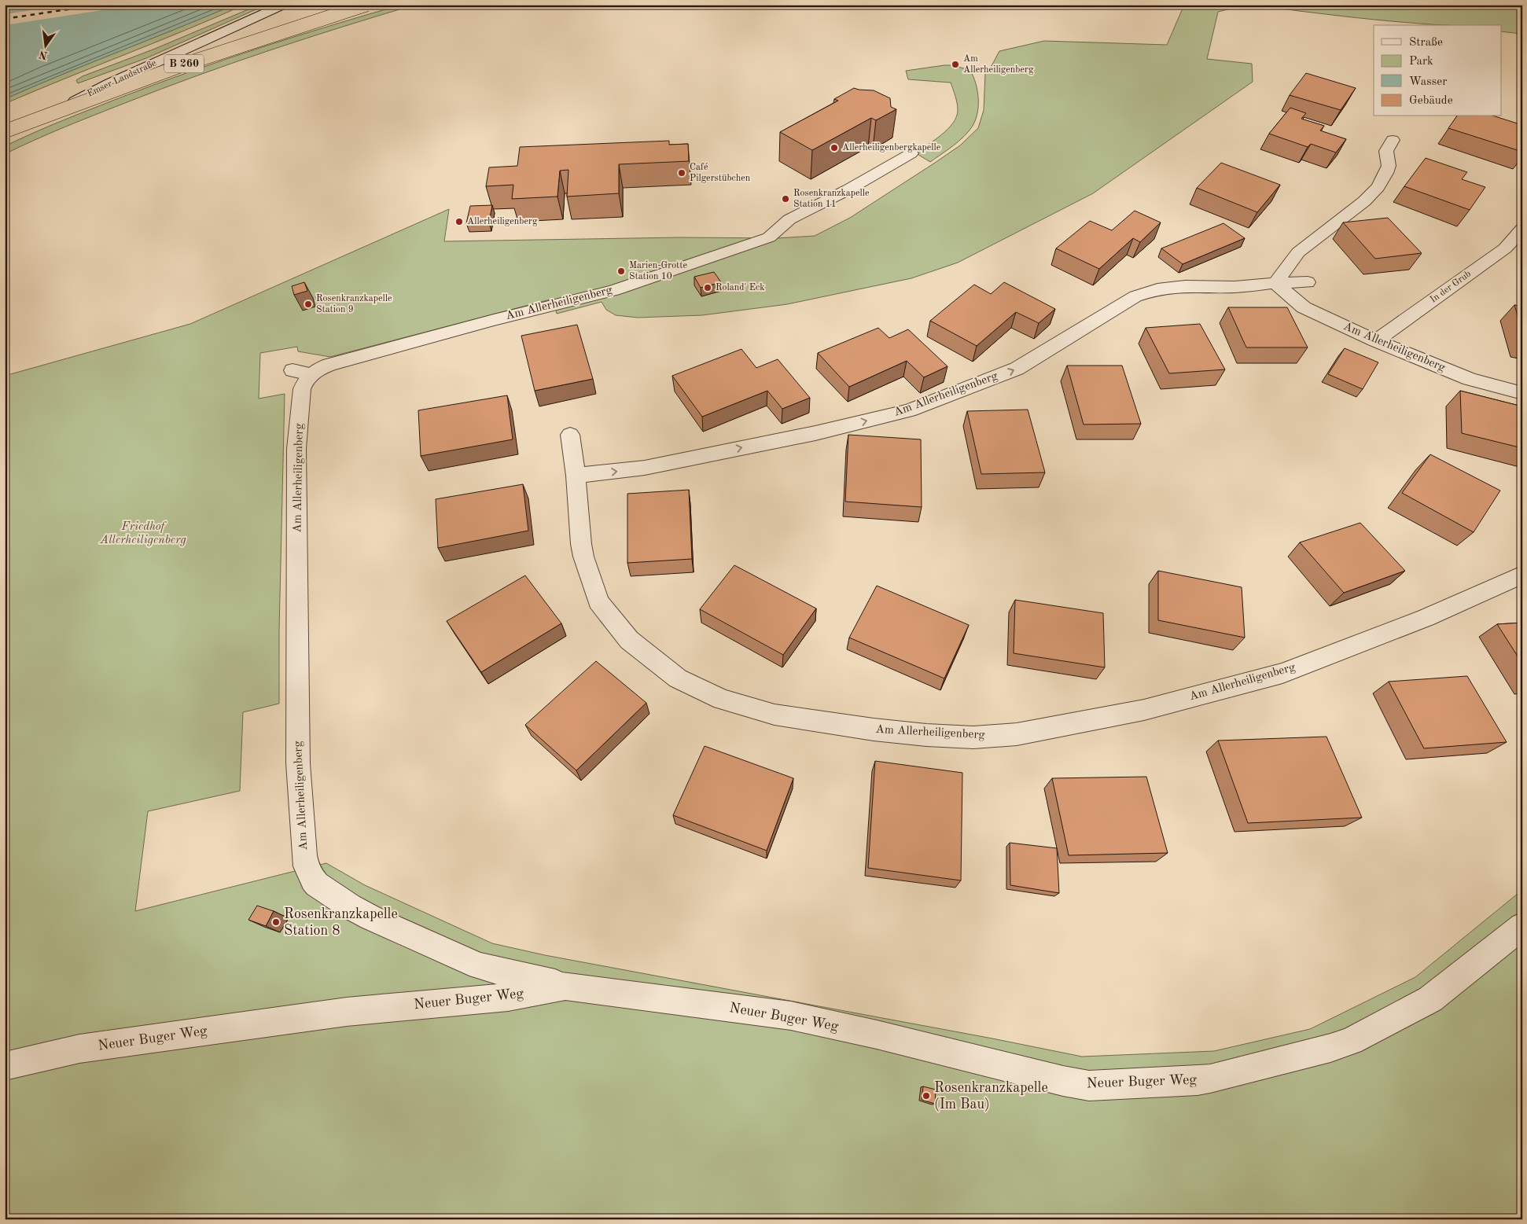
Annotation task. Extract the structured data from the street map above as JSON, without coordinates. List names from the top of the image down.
{
  "streets": {
    "main road": ["B 260"],
    "street": [
      "Emser Landstraße",
      "In der Grub",
      "Am Allerheiligenberg",
      "Neuer Buger Weg"
    ]
  },
  "crossings": [
    ["In der Grub", "Am Allerheiligenberg"],
    ["Am Allerheiligenberg", "Neuer Buger Weg"]
  ],
  "parks": ["Friedhof Allerheiligenberg"],
  "places": [
    "Am Allerheiligenberg",
    "Allerheiligenbergkapelle",
    "Café Pilgerstübchen",
    "Rosenkranzkapelle Station 11",
    "Allerheiligenberg",
    "Marien-Grotte Station 10",
    "Roland' Eck",
    "Rosenkranzkapelle Station 9",
    "Rosenkranzkapelle Station 8",
    "Rosenkranzkapelle (Im Bau)"
  ],
  "legend": [
    "Straße",
    "Park",
    "Wasser",
    "Gebäude"
  ],
  "north": "bottom"
}
